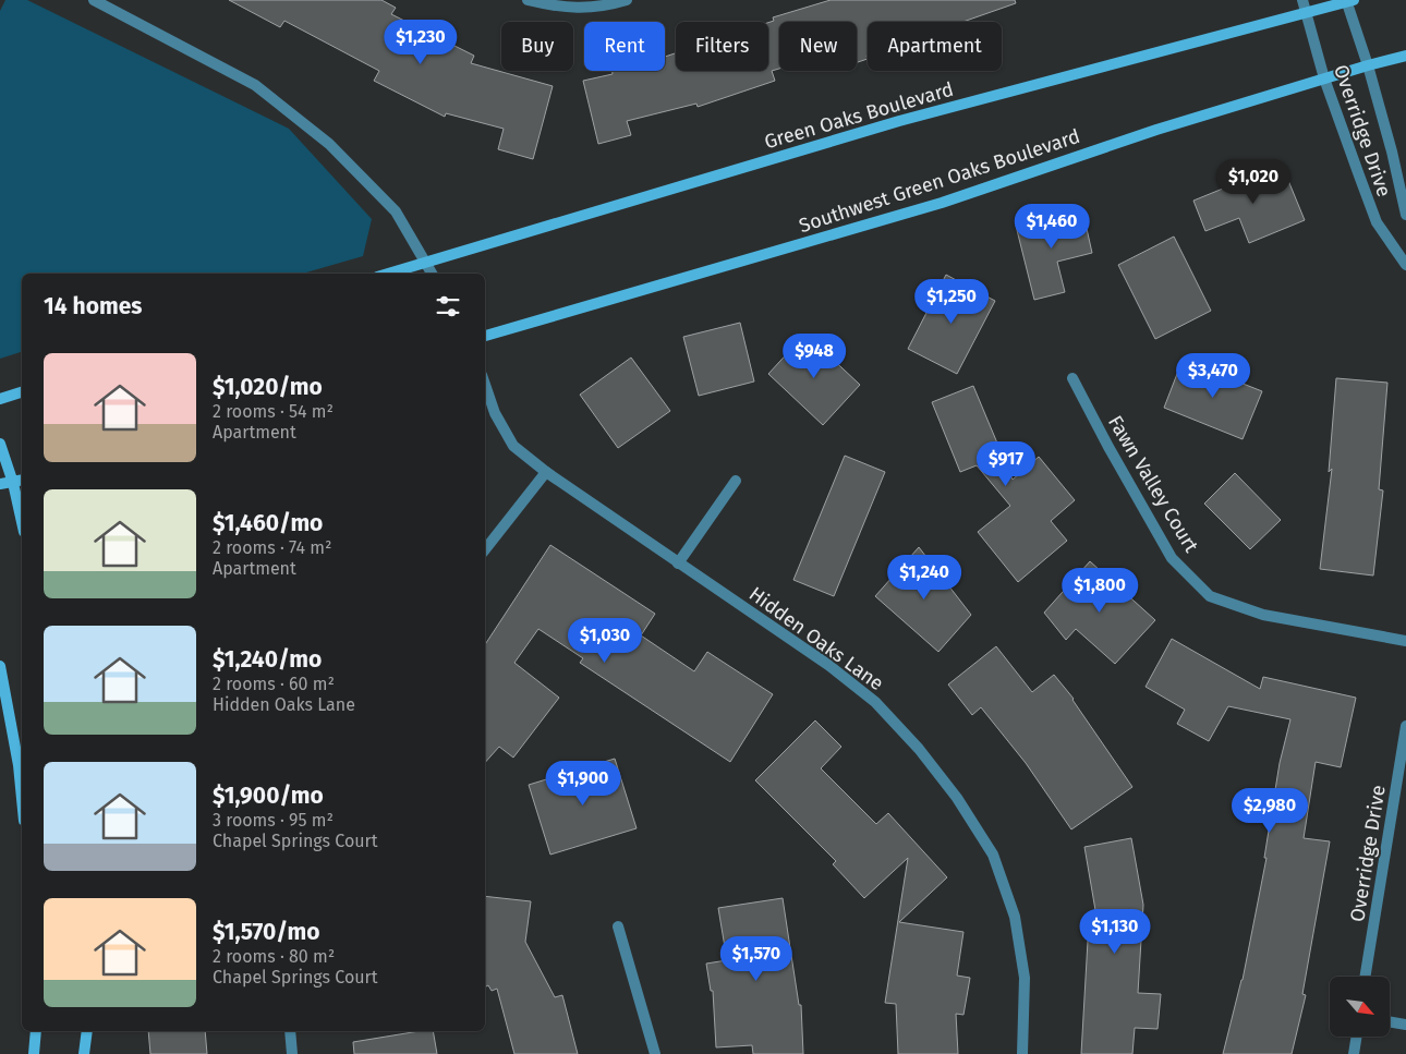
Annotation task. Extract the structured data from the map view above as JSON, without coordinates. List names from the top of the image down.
{
  "streets": {
    "main road": ["Green Oaks Boulevard", "Southwest Green Oaks Boulevard"],
    "street": ["Overridge Drive", "Fawn Valley Court", "Hidden Oaks Lane"]
  },
  "crossings": [
    ["Green Oaks Boulevard", "Overridge Drive"],
    ["Overridge Drive", "Southwest Green Oaks Boulevard"]
  ],
  "north": "bottom right",
  "page": {
    "price": [
      "$1,230",
      "$1,020",
      "$1,460",
      "$1,250",
      "$948",
      "$3,470",
      "$917",
      "$1,240",
      "$1,800",
      "$1,030",
      "$1,900",
      "$2,980",
      "$1,130",
      "$1,570"
    ],
    "chip": [
      "Buy",
      "Rent",
      "Filters",
      "New",
      "Apartment"
    ],
    "heading": "14 homes",
    "list": [
      {
        "name": "$1,020/mo",
        "note": "2 rooms · 54 m² · Apartment"
      },
      {
        "name": "$1,460/mo",
        "note": "2 rooms · 74 m² · Apartment"
      },
      {
        "name": "$1,240/mo",
        "note": "2 rooms · 60 m² · Hidden Oaks Lane"
      },
      {
        "name": "$1,900/mo",
        "note": "3 rooms · 95 m² · Chapel Springs Court"
      },
      {
        "name": "$1,570/mo",
        "note": "2 rooms · 80 m² · Chapel Springs Court"
      }
    ]
  }
}
